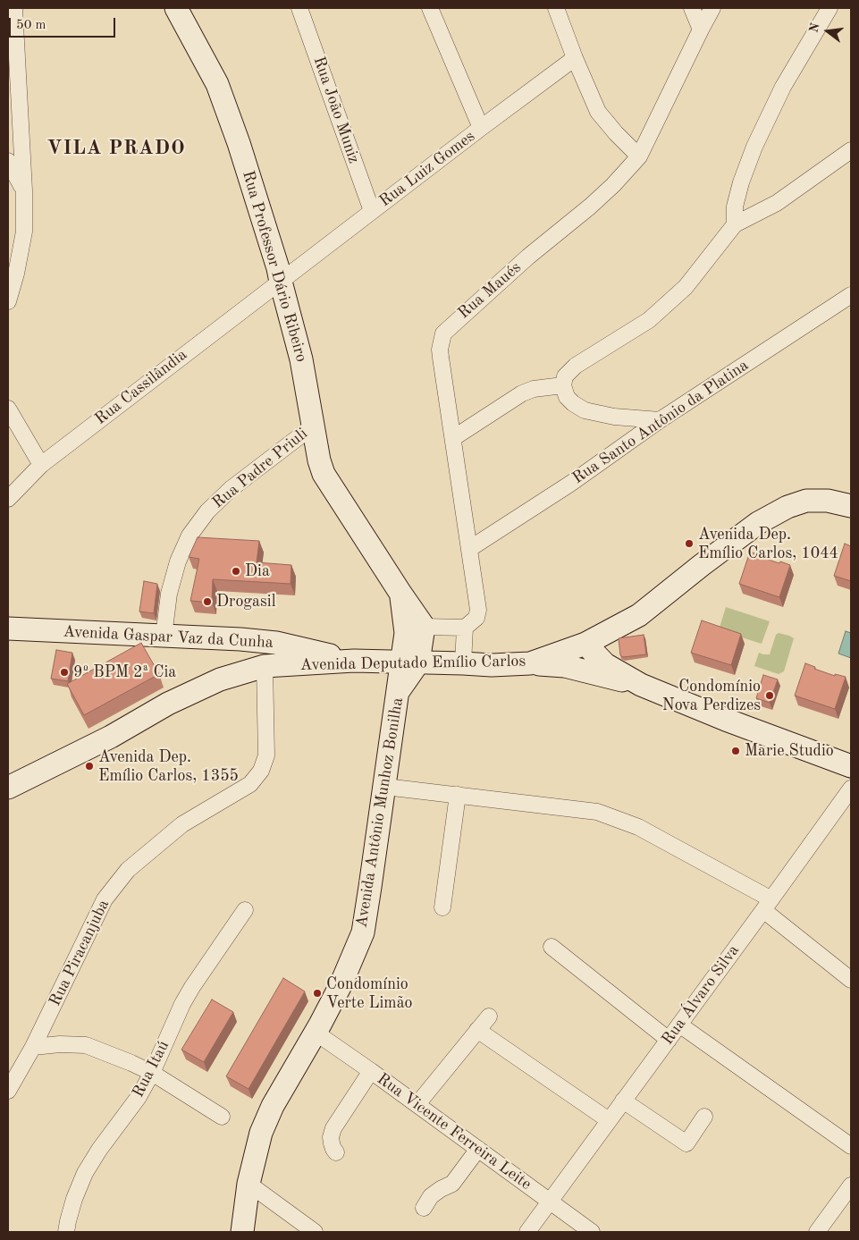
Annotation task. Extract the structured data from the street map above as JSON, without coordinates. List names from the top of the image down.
{
  "streets": {
    "street": [
      "Rua João Muniz",
      "Rua Luiz Gomes",
      "Rua Professor Dário Ribeiro",
      "Rua Maués",
      "Rua Cassilândia",
      "Rua Santo Antônio da Platina",
      "Rua Padre Priuli",
      "Avenida Gaspar Vaz da Cunha",
      "Avenida Deputado Emílio Carlos",
      "Avenida Antônio Munhoz Bonilha",
      "Rua Piracanjuba",
      "Rua Álvaro Silva",
      "Rua Itaú",
      "Rua Vicente Ferreira Leite"
    ]
  },
  "crossings": [
    ["Rua João Muniz", "Rua Luiz Gomes"],
    ["Rua Luiz Gomes", "Rua Professor Dário Ribeiro"],
    ["Rua Luiz Gomes", "Rua Cassilândia"],
    ["Rua Professor Dário Ribeiro", "Rua Cassilândia"],
    ["Rua Professor Dário Ribeiro", "Rua Padre Priuli"],
    ["Rua Professor Dário Ribeiro", "Avenida Deputado Emílio Carlos"],
    ["Rua Professor Dário Ribeiro", "Avenida Antônio Munhoz Bonilha"],
    ["Rua Maués", "Rua Santo Antônio da Platina"],
    ["Rua Padre Priuli", "Avenida Gaspar Vaz da Cunha"],
    ["Avenida Gaspar Vaz da Cunha", "Avenida Deputado Emílio Carlos"],
    ["Avenida Deputado Emílio Carlos", "Avenida Antônio Munhoz Bonilha"],
    ["Avenida Deputado Emílio Carlos", "Rua Piracanjuba"],
    ["Avenida Antônio Munhoz Bonilha", "Rua Vicente Ferreira Leite"],
    ["Rua Álvaro Silva", "Rua Vicente Ferreira Leite"]
  ],
  "districts": ["VILA PRADO"],
  "places": [
    "Avenida Dep. Emílio Carlos, 1044",
    "Dia",
    "Drogasil",
    "9º BPM 2ª Cia",
    "Condomínio Nova Perdizes",
    "Marie Studio",
    "Avenida Dep. Emílio Carlos, 1355",
    "Condomínio Verte Limão"
  ],
  "scale_bar": "50 m",
  "north": "left"
}
